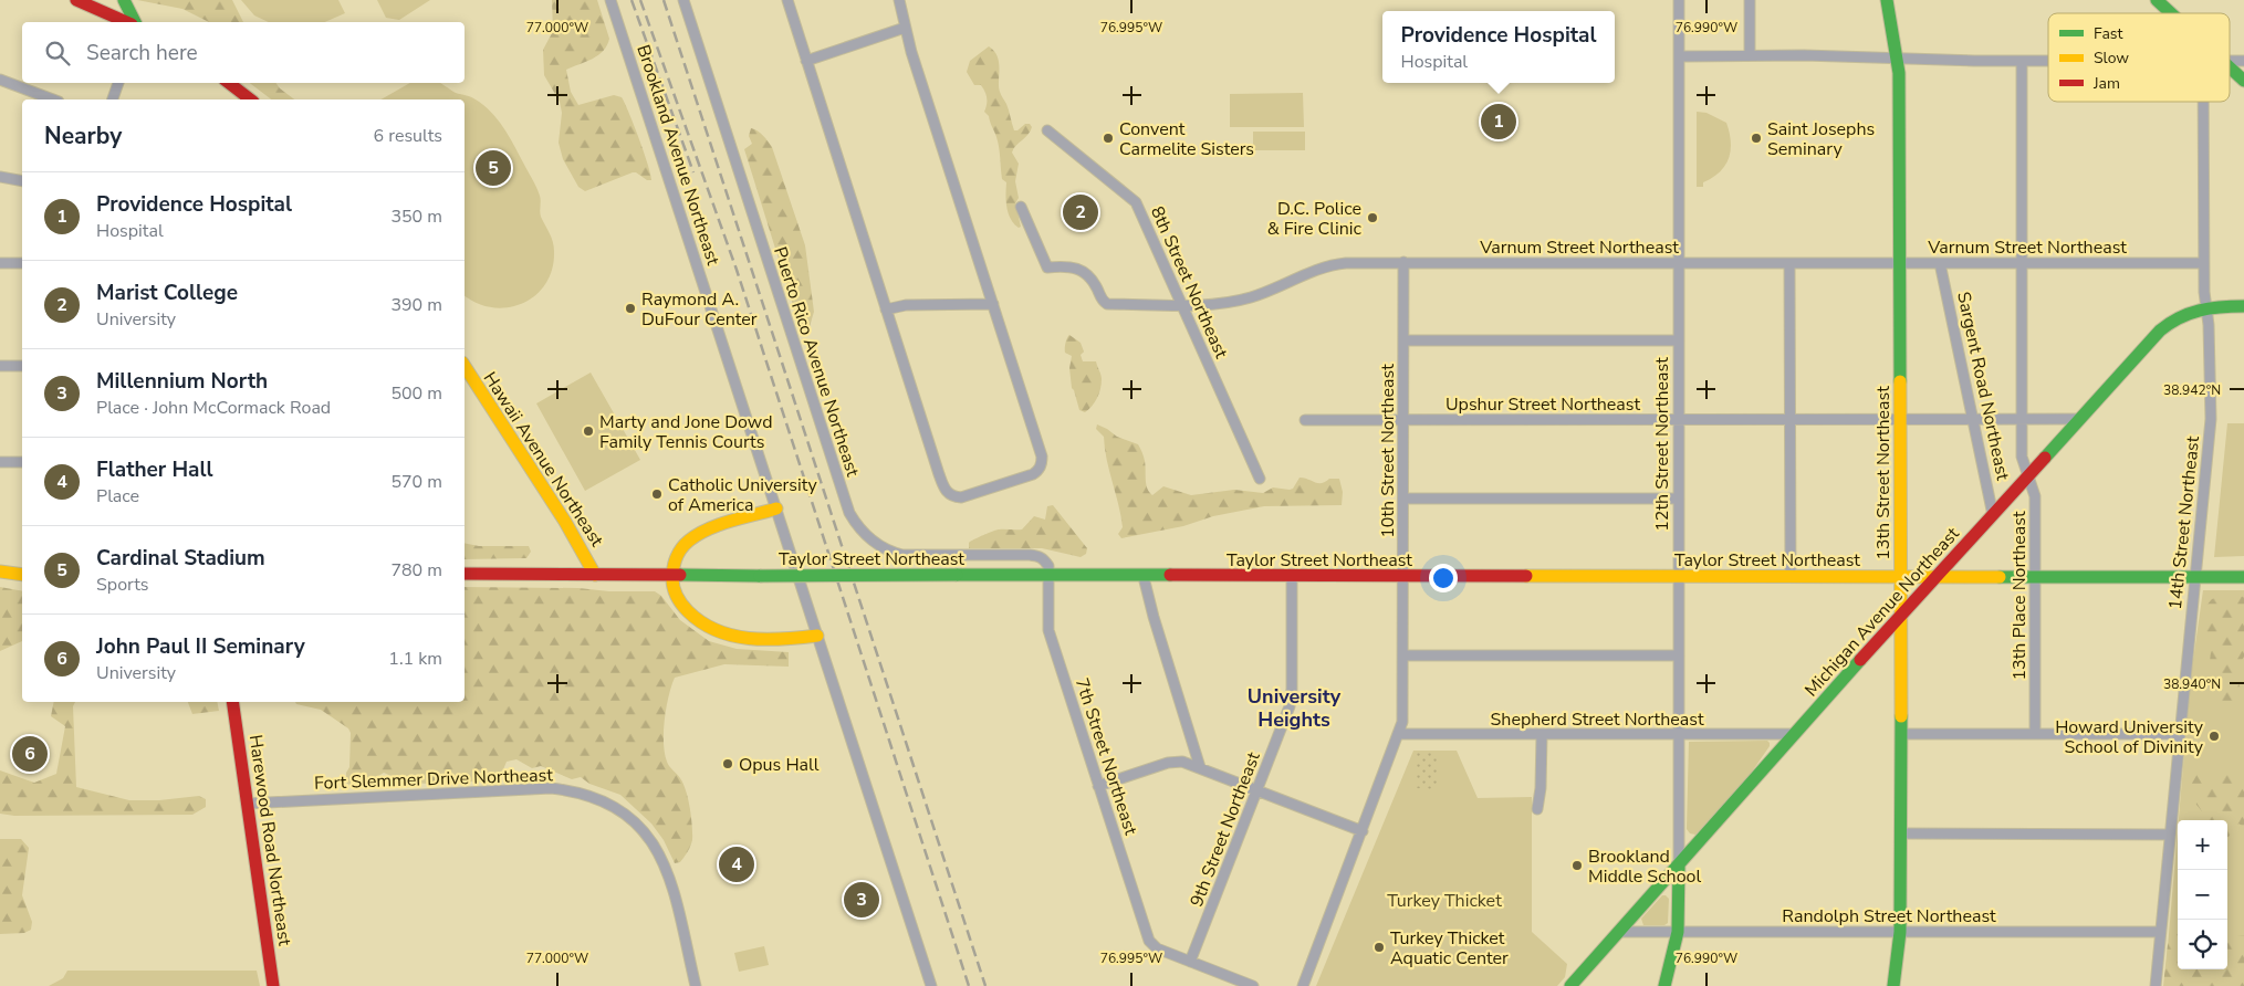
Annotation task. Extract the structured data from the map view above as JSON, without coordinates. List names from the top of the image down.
{
  "streets": {
    "main road": [
      "12th Street Northeast",
      "Hawaii Avenue Northeast",
      "13th Street Northeast",
      "Taylor Street Northeast",
      "Michigan Avenue Northeast",
      "Harewood Road Northeast"
    ],
    "street": [
      "Brookland Avenue Northeast",
      "Varnum Street Northeast",
      "8th Street Northeast",
      "Puerto Rico Avenue Northeast",
      "Sargent Road Northeast",
      "Upshur Street Northeast",
      "10th Street Northeast",
      "14th Street Northeast",
      "13th Place Northeast",
      "Shepherd Street Northeast",
      "7th Street Northeast",
      "Fort Slemmer Drive Northeast",
      "9th Street Northeast",
      "Randolph Street Northeast"
    ]
  },
  "crossings": [
    ["Varnum Street Northeast", "8th Street Northeast"],
    ["Varnum Street Northeast", "Sargent Road Northeast"],
    ["Varnum Street Northeast", "12th Street Northeast"],
    ["Varnum Street Northeast", "10th Street Northeast"],
    ["Varnum Street Northeast", "13th Street Northeast"],
    ["Varnum Street Northeast", "14th Street Northeast"],
    ["Varnum Street Northeast", "13th Place Northeast"],
    ["Puerto Rico Avenue Northeast", "Taylor Street Northeast"],
    ["Puerto Rico Avenue Northeast", "7th Street Northeast"],
    ["Sargent Road Northeast", "Upshur Street Northeast"],
    ["Sargent Road Northeast", "Michigan Avenue Northeast"],
    ["Upshur Street Northeast", "12th Street Northeast"],
    ["Upshur Street Northeast", "10th Street Northeast"],
    ["Upshur Street Northeast", "13th Street Northeast"],
    ["Upshur Street Northeast", "13th Place Northeast"],
    ["Upshur Street Northeast", "Michigan Avenue Northeast"],
    ["12th Street Northeast", "Taylor Street Northeast"],
    ["12th Street Northeast", "Michigan Avenue Northeast"],
    ["12th Street Northeast", "Shepherd Street Northeast"],
    ["12th Street Northeast", "Randolph Street Northeast"],
    ["10th Street Northeast", "Taylor Street Northeast"],
    ["10th Street Northeast", "Shepherd Street Northeast"],
    ["Hawaii Avenue Northeast", "Taylor Street Northeast"],
    ["13th Street Northeast", "Taylor Street Northeast"],
    ["13th Street Northeast", "Michigan Avenue Northeast"],
    ["13th Street Northeast", "Randolph Street Northeast"],
    ["14th Street Northeast", "Taylor Street Northeast"],
    ["14th Street Northeast", "Michigan Avenue Northeast"],
    ["14th Street Northeast", "Randolph Street Northeast"],
    ["Taylor Street Northeast", "13th Place Northeast"],
    ["Taylor Street Northeast", "Michigan Avenue Northeast"],
    ["Taylor Street Northeast", "7th Street Northeast"],
    ["Taylor Street Northeast", "9th Street Northeast"],
    ["13th Place Northeast", "Michigan Avenue Northeast"],
    ["Michigan Avenue Northeast", "Shepherd Street Northeast"],
    ["Michigan Avenue Northeast", "Randolph Street Northeast"],
    ["7th Street Northeast", "9th Street Northeast"],
    ["Fort Slemmer Drive Northeast", "Harewood Road Northeast"]
  ],
  "districts": ["University Heights"],
  "parks": ["Turkey Thicket"],
  "places": [
    "Convent Carmelite Sisters",
    "Saint Josephs Seminary",
    "D.C. Police & Fire Clinic",
    "Raymond A. DuFour Center",
    "Marty and Jone Dowd Family Tennis Courts",
    "Catholic University of America",
    "Howard University School of Divinity",
    "Opus Hall",
    "Brookland Middle School",
    "Turkey Thicket Aquatic Center"
  ],
  "legend": ["Fast", "Slow", "Jam"],
  "page": {
    "popup": ["Providence Hospital", "Hospital"],
    "search": "Search here",
    "heading": ["Nearby", "6 results"],
    "pins": [
      "1",
      "5",
      "2",
      "6",
      "4",
      "3"
    ],
    "list": [
      {
        "mark": "1",
        "name": "Providence Hospital",
        "note": "Hospital",
        "value": "350 m"
      },
      {
        "mark": "2",
        "name": "Marist College",
        "note": "University",
        "value": "390 m"
      },
      {
        "mark": "3",
        "name": "Millennium North",
        "note": "Place · John McCormack Road",
        "value": "500 m"
      },
      {
        "mark": "4",
        "name": "Flather Hall",
        "note": "Place",
        "value": "570 m"
      },
      {
        "mark": "5",
        "name": "Cardinal Stadium",
        "note": "Sports",
        "value": "780 m"
      },
      {
        "mark": "6",
        "name": "John Paul II Seminary",
        "note": "University",
        "value": "1.1 km"
      }
    ],
    "map_buttons": ["+", "−"]
  },
  "coordinates": [
    "77.000°W",
    "76.995°W",
    "76.990°W",
    "38.942°N",
    "38.940°N"
  ]
}
